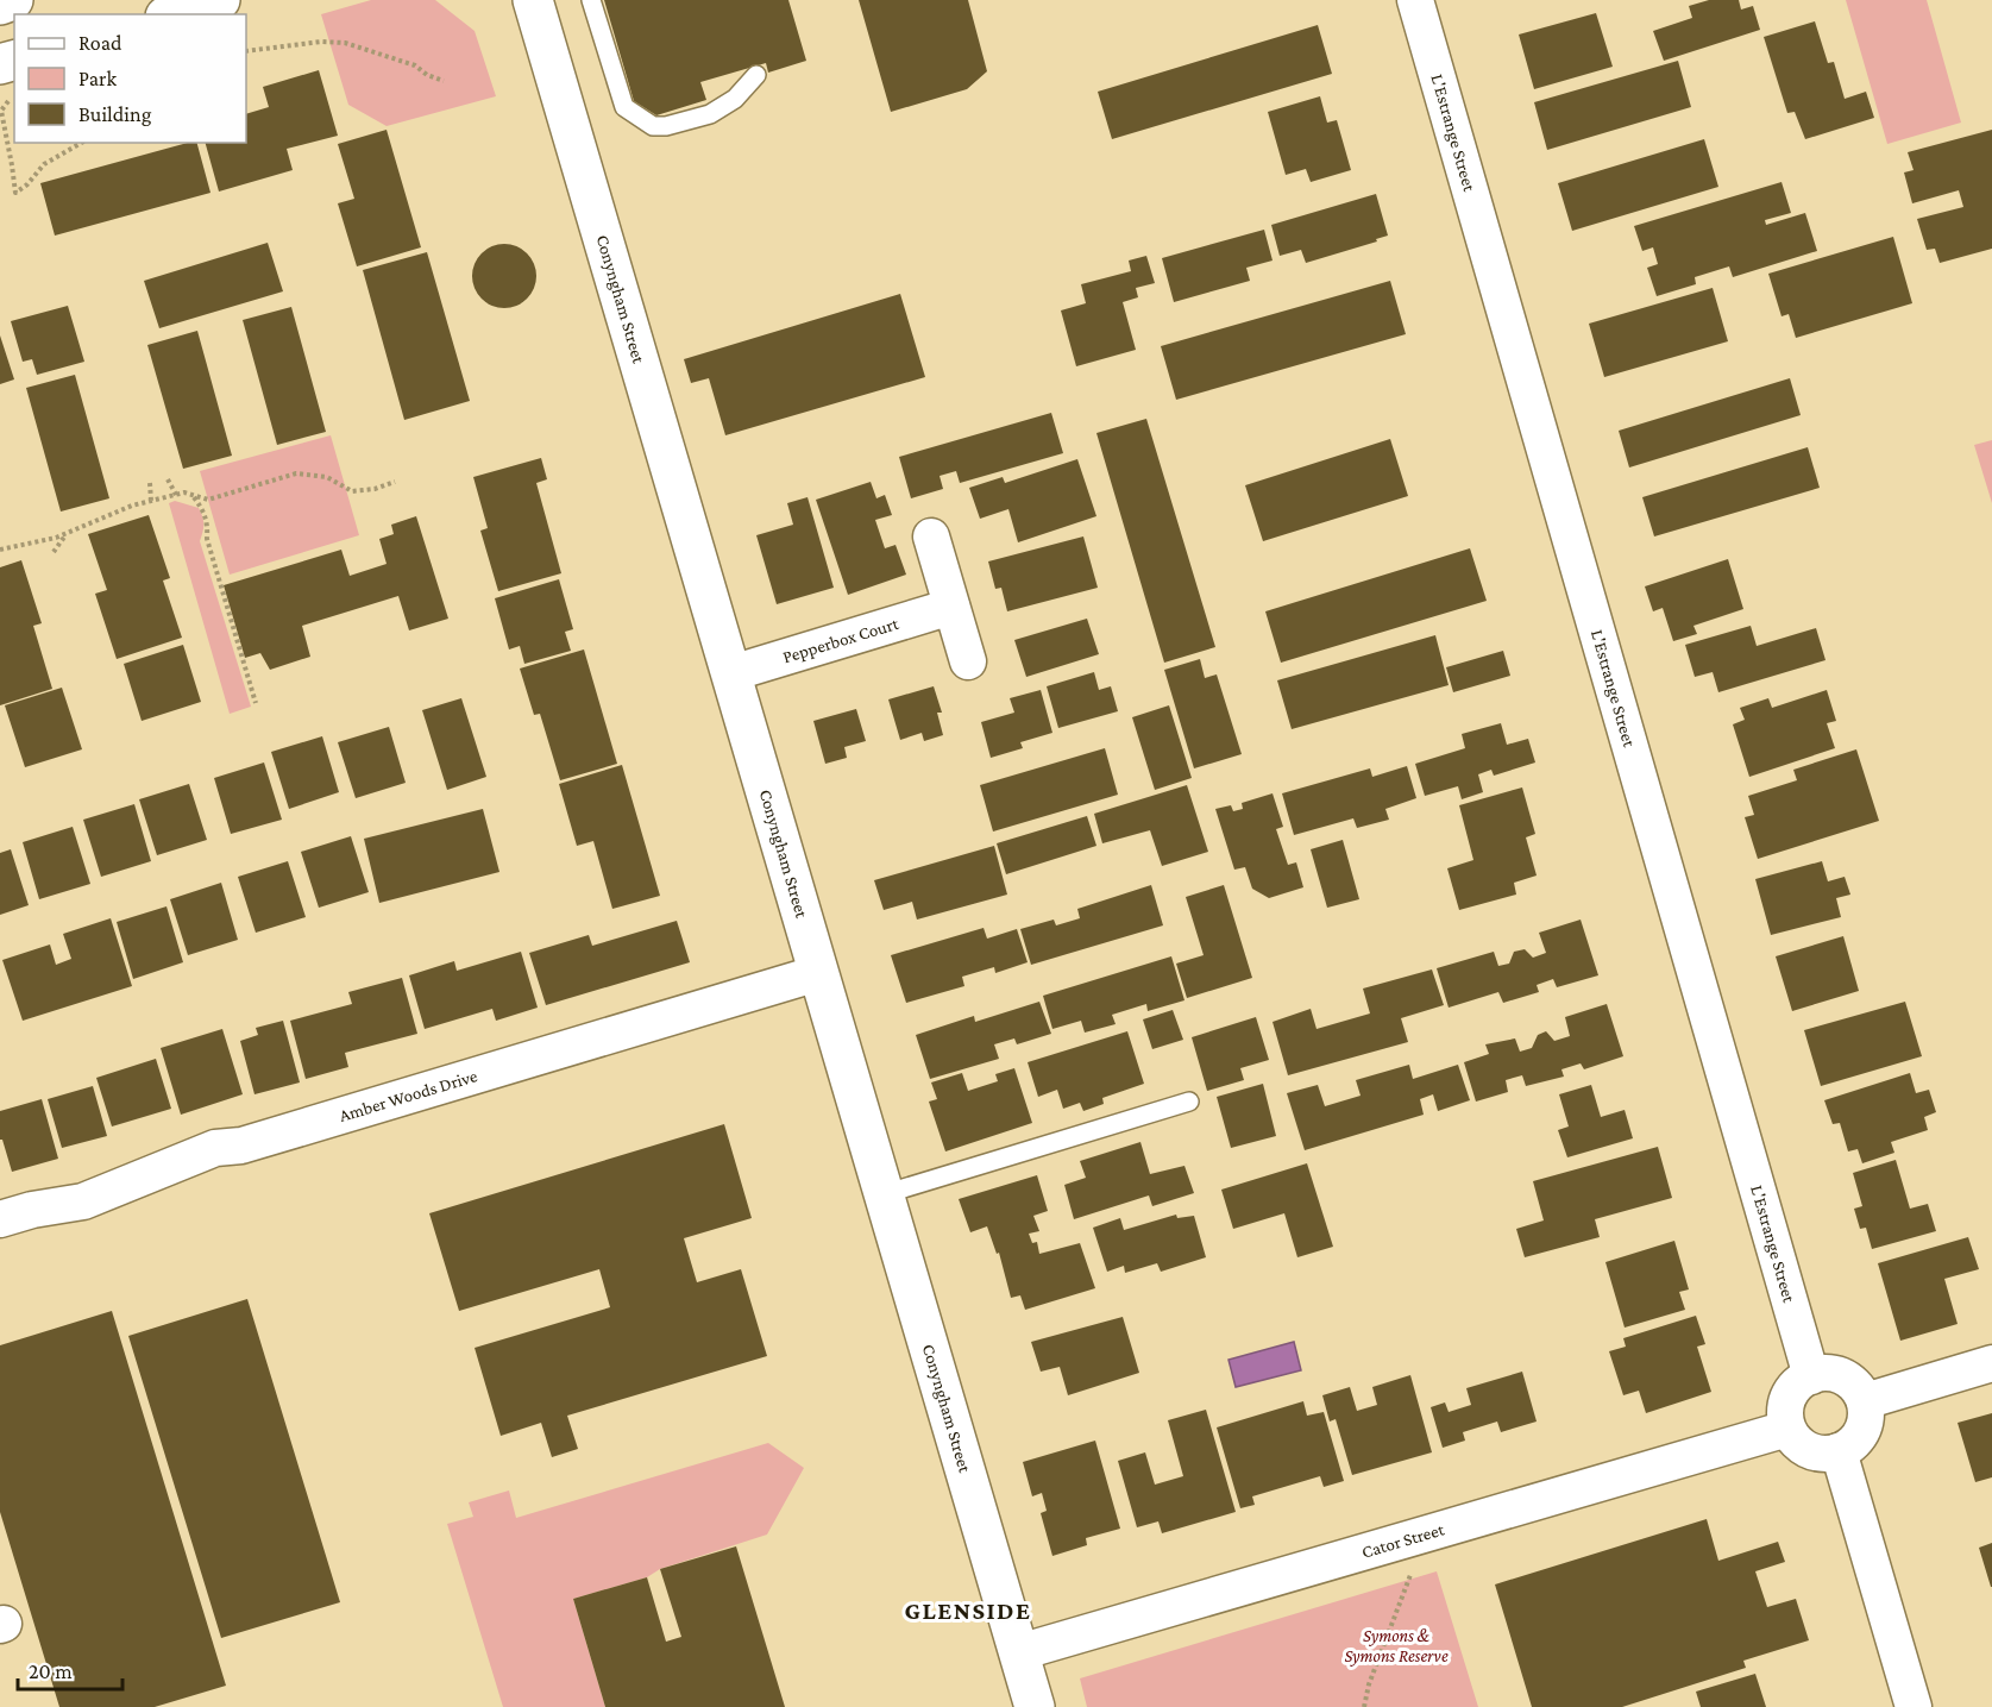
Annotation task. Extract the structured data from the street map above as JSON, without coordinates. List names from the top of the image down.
{
  "streets": {
    "street": [
      "L'Estrange Street",
      "Conyngham Street",
      "Pepperbox Court",
      "Amber Woods Drive",
      "Cator Street"
    ]
  },
  "crossings": [
    ["L'Estrange Street", "Cator Street"],
    ["Conyngham Street", "Pepperbox Court"],
    ["Conyngham Street", "Amber Woods Drive"],
    ["Conyngham Street", "Cator Street"]
  ],
  "districts": ["GLENSIDE"],
  "parks": ["Symons & Symons Reserve"],
  "legend": ["Road", "Park", "Building"],
  "scale_bar": "20 m"
}
